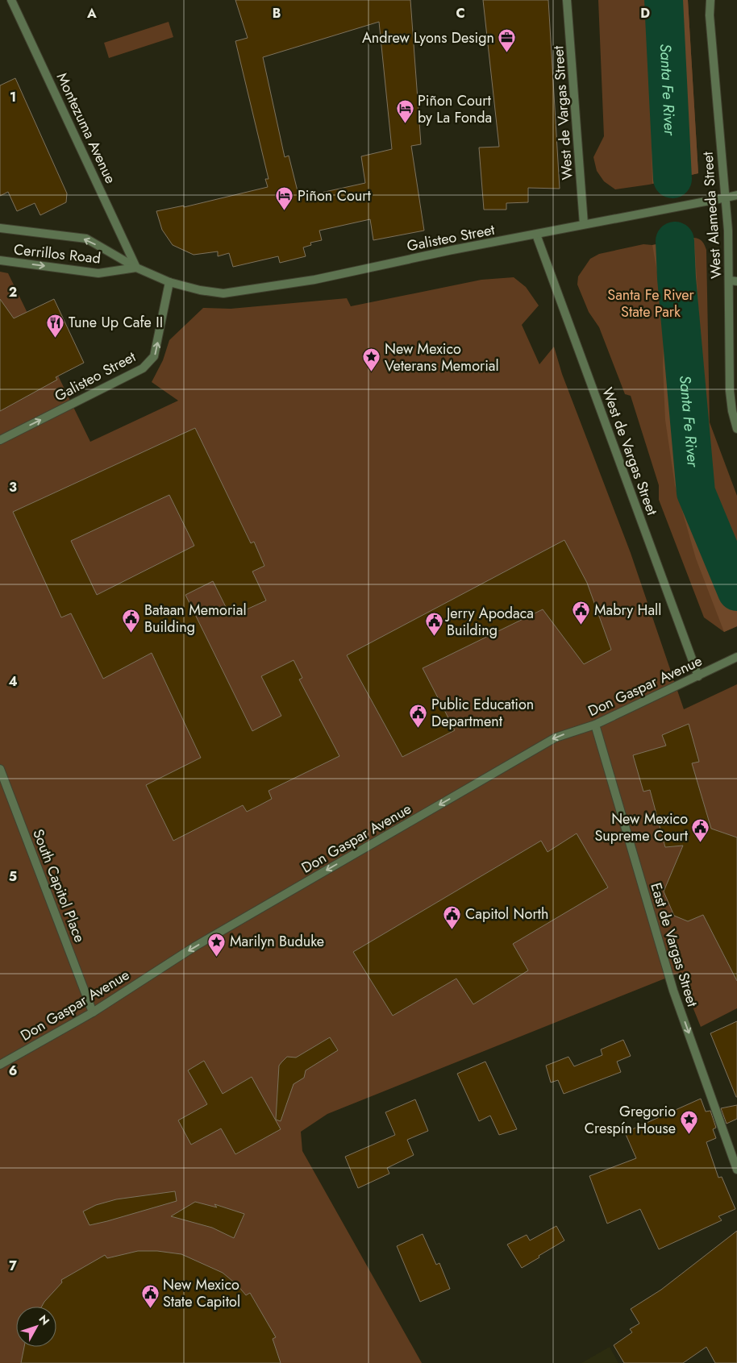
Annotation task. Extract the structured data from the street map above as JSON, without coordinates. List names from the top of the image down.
{
  "streets": {
    "street": [
      "West de Vargas Street",
      "Montezuma Avenue",
      "West Alameda Street",
      "Galisteo Street",
      "Cerrillos Road",
      "Don Gaspar Avenue",
      "South Capitol Place",
      "East de Vargas Street"
    ]
  },
  "crossings": [
    ["West de Vargas Street", "Galisteo Street"],
    ["West de Vargas Street", "Don Gaspar Avenue"],
    ["Montezuma Avenue", "Galisteo Street"],
    ["Montezuma Avenue", "Cerrillos Road"],
    ["West Alameda Street", "Galisteo Street"],
    ["Galisteo Street", "Cerrillos Road"],
    ["Don Gaspar Avenue", "South Capitol Place"],
    ["Don Gaspar Avenue", "East de Vargas Street"]
  ],
  "one_way": ["Don Gaspar Avenue", "East de Vargas Street"],
  "water": ["Santa Fe River"],
  "parks": ["Santa Fe River State Park"],
  "places": {
    "office": ["Andrew Lyons Design"],
    "hotel": ["Piñon Court by La Fonda", "Piñon Court"],
    "restaurant": ["Tune Up Cafe II"],
    "place": ["New Mexico Veterans Memorial", "Marilyn Buduke", "Gregorio Crespín House"],
    "public building": [
      "Mabry Hall",
      "Bataan Memorial Building",
      "Jerry Apodaca Building",
      "Public Education Department",
      "New Mexico Supreme Court",
      "Capitol North",
      "New Mexico State Capitol"
    ]
  },
  "north": "top right",
  "grid": {
    "columns": [
      "A",
      "B",
      "C",
      "D"
    ],
    "rows": [
      "1",
      "2",
      "3",
      "4",
      "5",
      "6",
      "7"
    ]
  }
}
